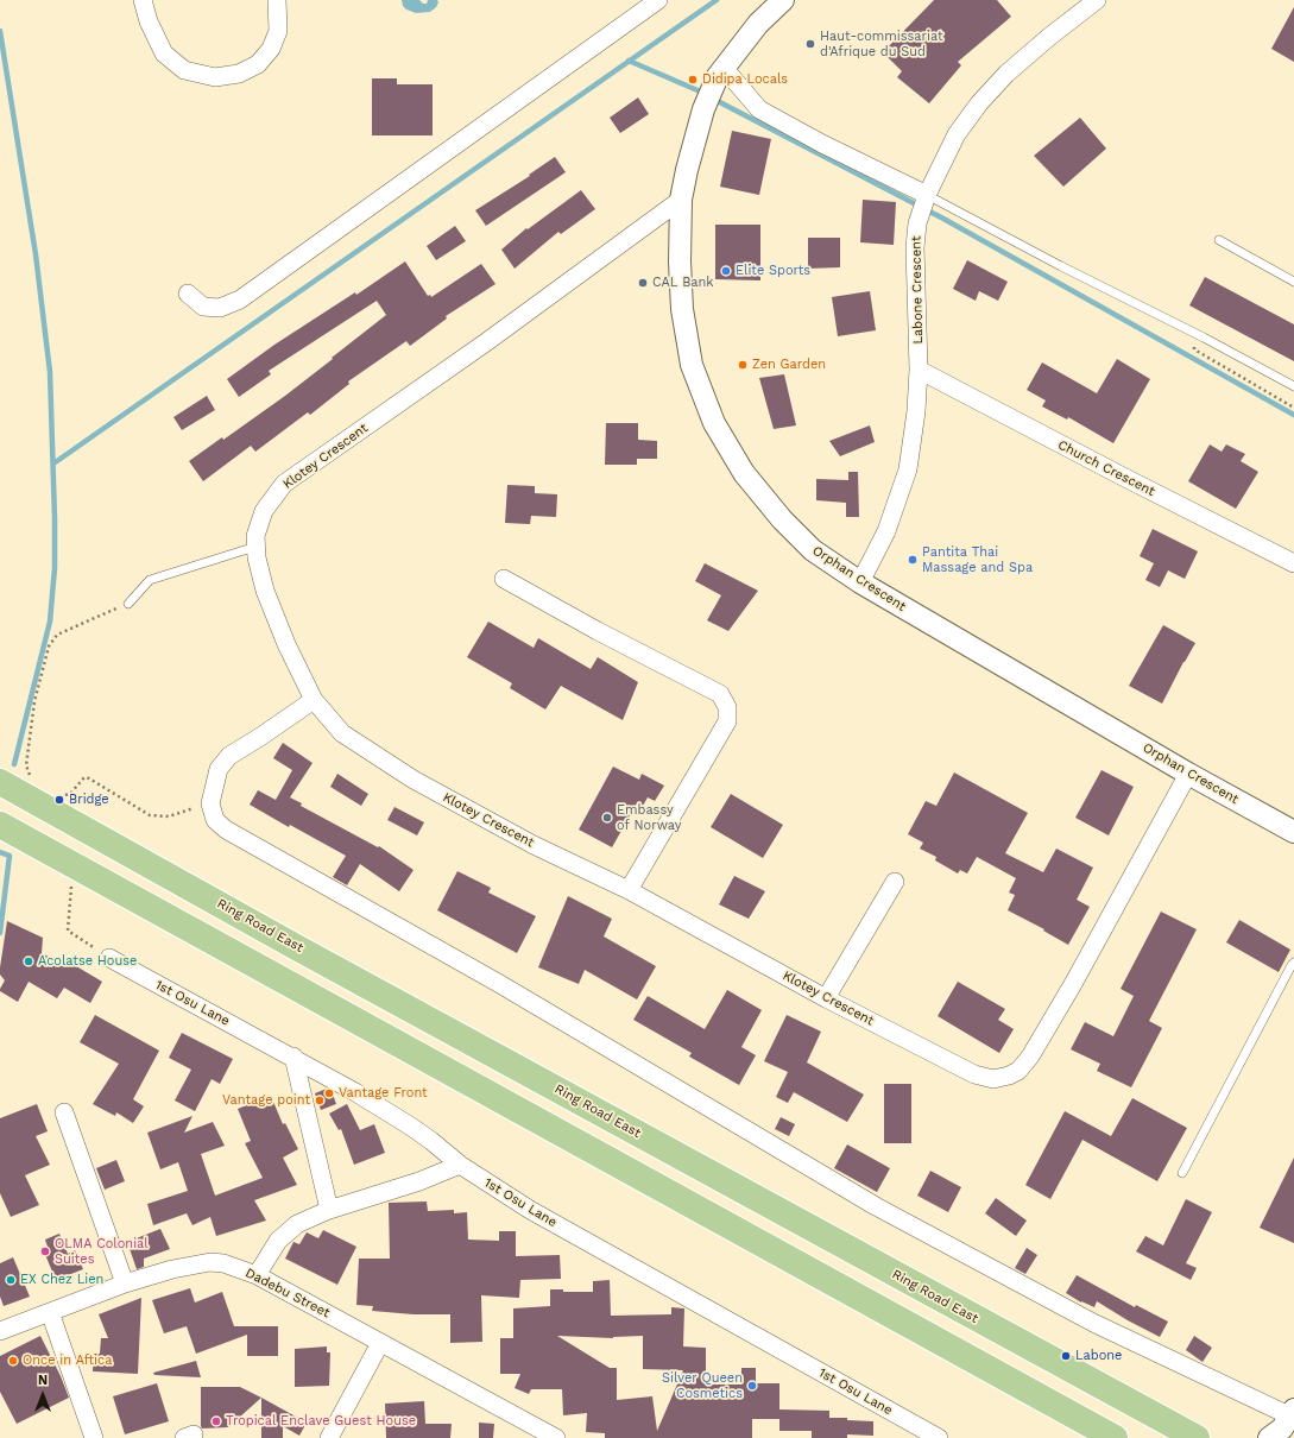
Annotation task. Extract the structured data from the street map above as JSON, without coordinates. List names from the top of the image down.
{
  "streets": {
    "main road": ["Ring Road East"],
    "street": [
      "Labone Crescent",
      "Klotey Crescent",
      "Church Crescent",
      "Orphan Crescent",
      "1st Osu Lane",
      "Dadebu Street"
    ]
  },
  "crossings": [
    ["Labone Crescent", "Church Crescent"],
    ["Labone Crescent", "Orphan Crescent"],
    ["Klotey Crescent", "Orphan Crescent"]
  ],
  "places": [
    "Haut-commissariat d'Afrique du Sud",
    "Didipa Locals",
    "Elite Sports",
    "CAL Bank",
    "Zen Garden",
    "Pantita Thai Massage and Spa",
    "Bridge",
    "Embassy of Norway",
    "Acolatse House",
    "Vantage Front",
    "Vantage point",
    "OLMA Colonial Suites",
    "EX Chez Lien",
    "Labone",
    "Once in Aftica",
    "Silver Queen Cosmetics",
    "Tropical Enclave Guest House"
  ],
  "north": "top"
}
